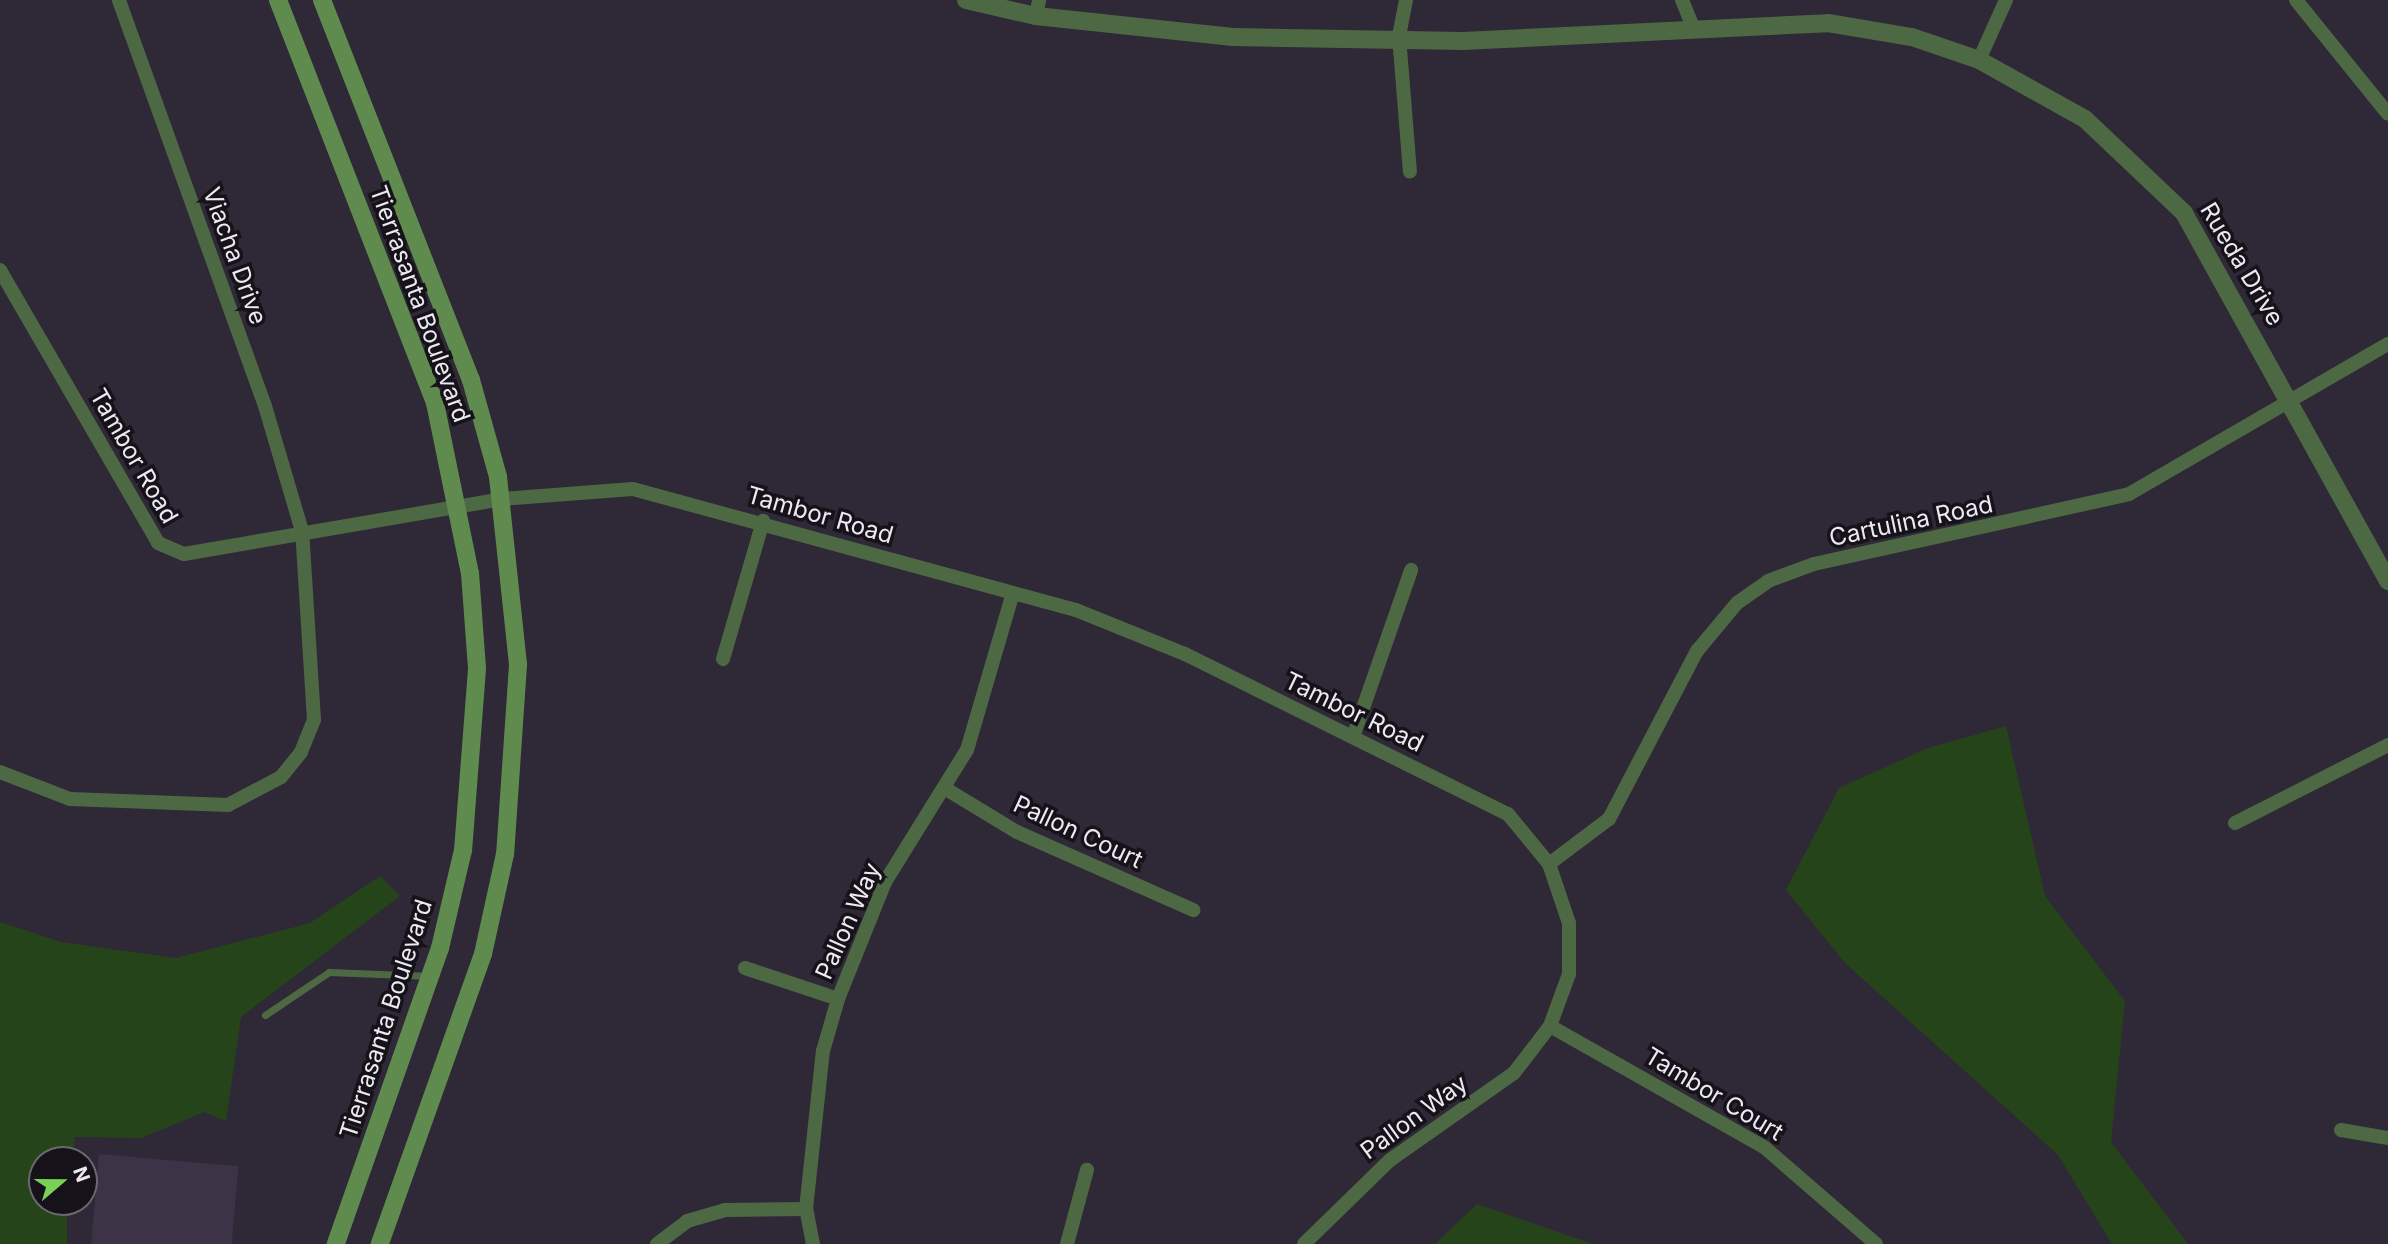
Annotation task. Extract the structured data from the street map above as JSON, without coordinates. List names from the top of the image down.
{
  "streets": {
    "main road": ["Tierrasanta Boulevard"],
    "street": [
      "Viacha Drive",
      "Rueda Drive",
      "Tambor Road",
      "Cartulina Road",
      "Pallon Court",
      "Pallon Way",
      "Tambor Court"
    ]
  },
  "crossings": [
    ["Viacha Drive", "Tambor Road"],
    ["Rueda Drive", "Cartulina Road"],
    ["Tierrasanta Boulevard", "Tambor Road"],
    ["Tambor Road", "Cartulina Road"],
    ["Tambor Road", "Pallon Way"],
    ["Tambor Road", "Tambor Court"],
    ["Pallon Court", "Pallon Way"],
    ["Pallon Way", "Tambor Court"]
  ],
  "north": "right"
}
